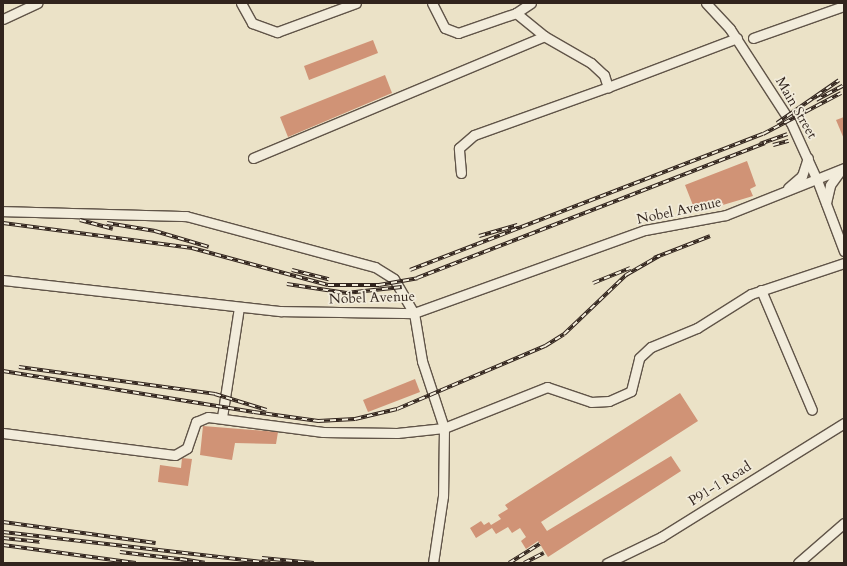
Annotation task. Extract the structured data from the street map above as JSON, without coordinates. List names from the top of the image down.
{
  "streets": {
    "street": ["Main Street", "Nobel Avenue", "P91-1 Road"]
  },
  "crossings": [
    ["Main Street", "Nobel Avenue"]
  ]
}
